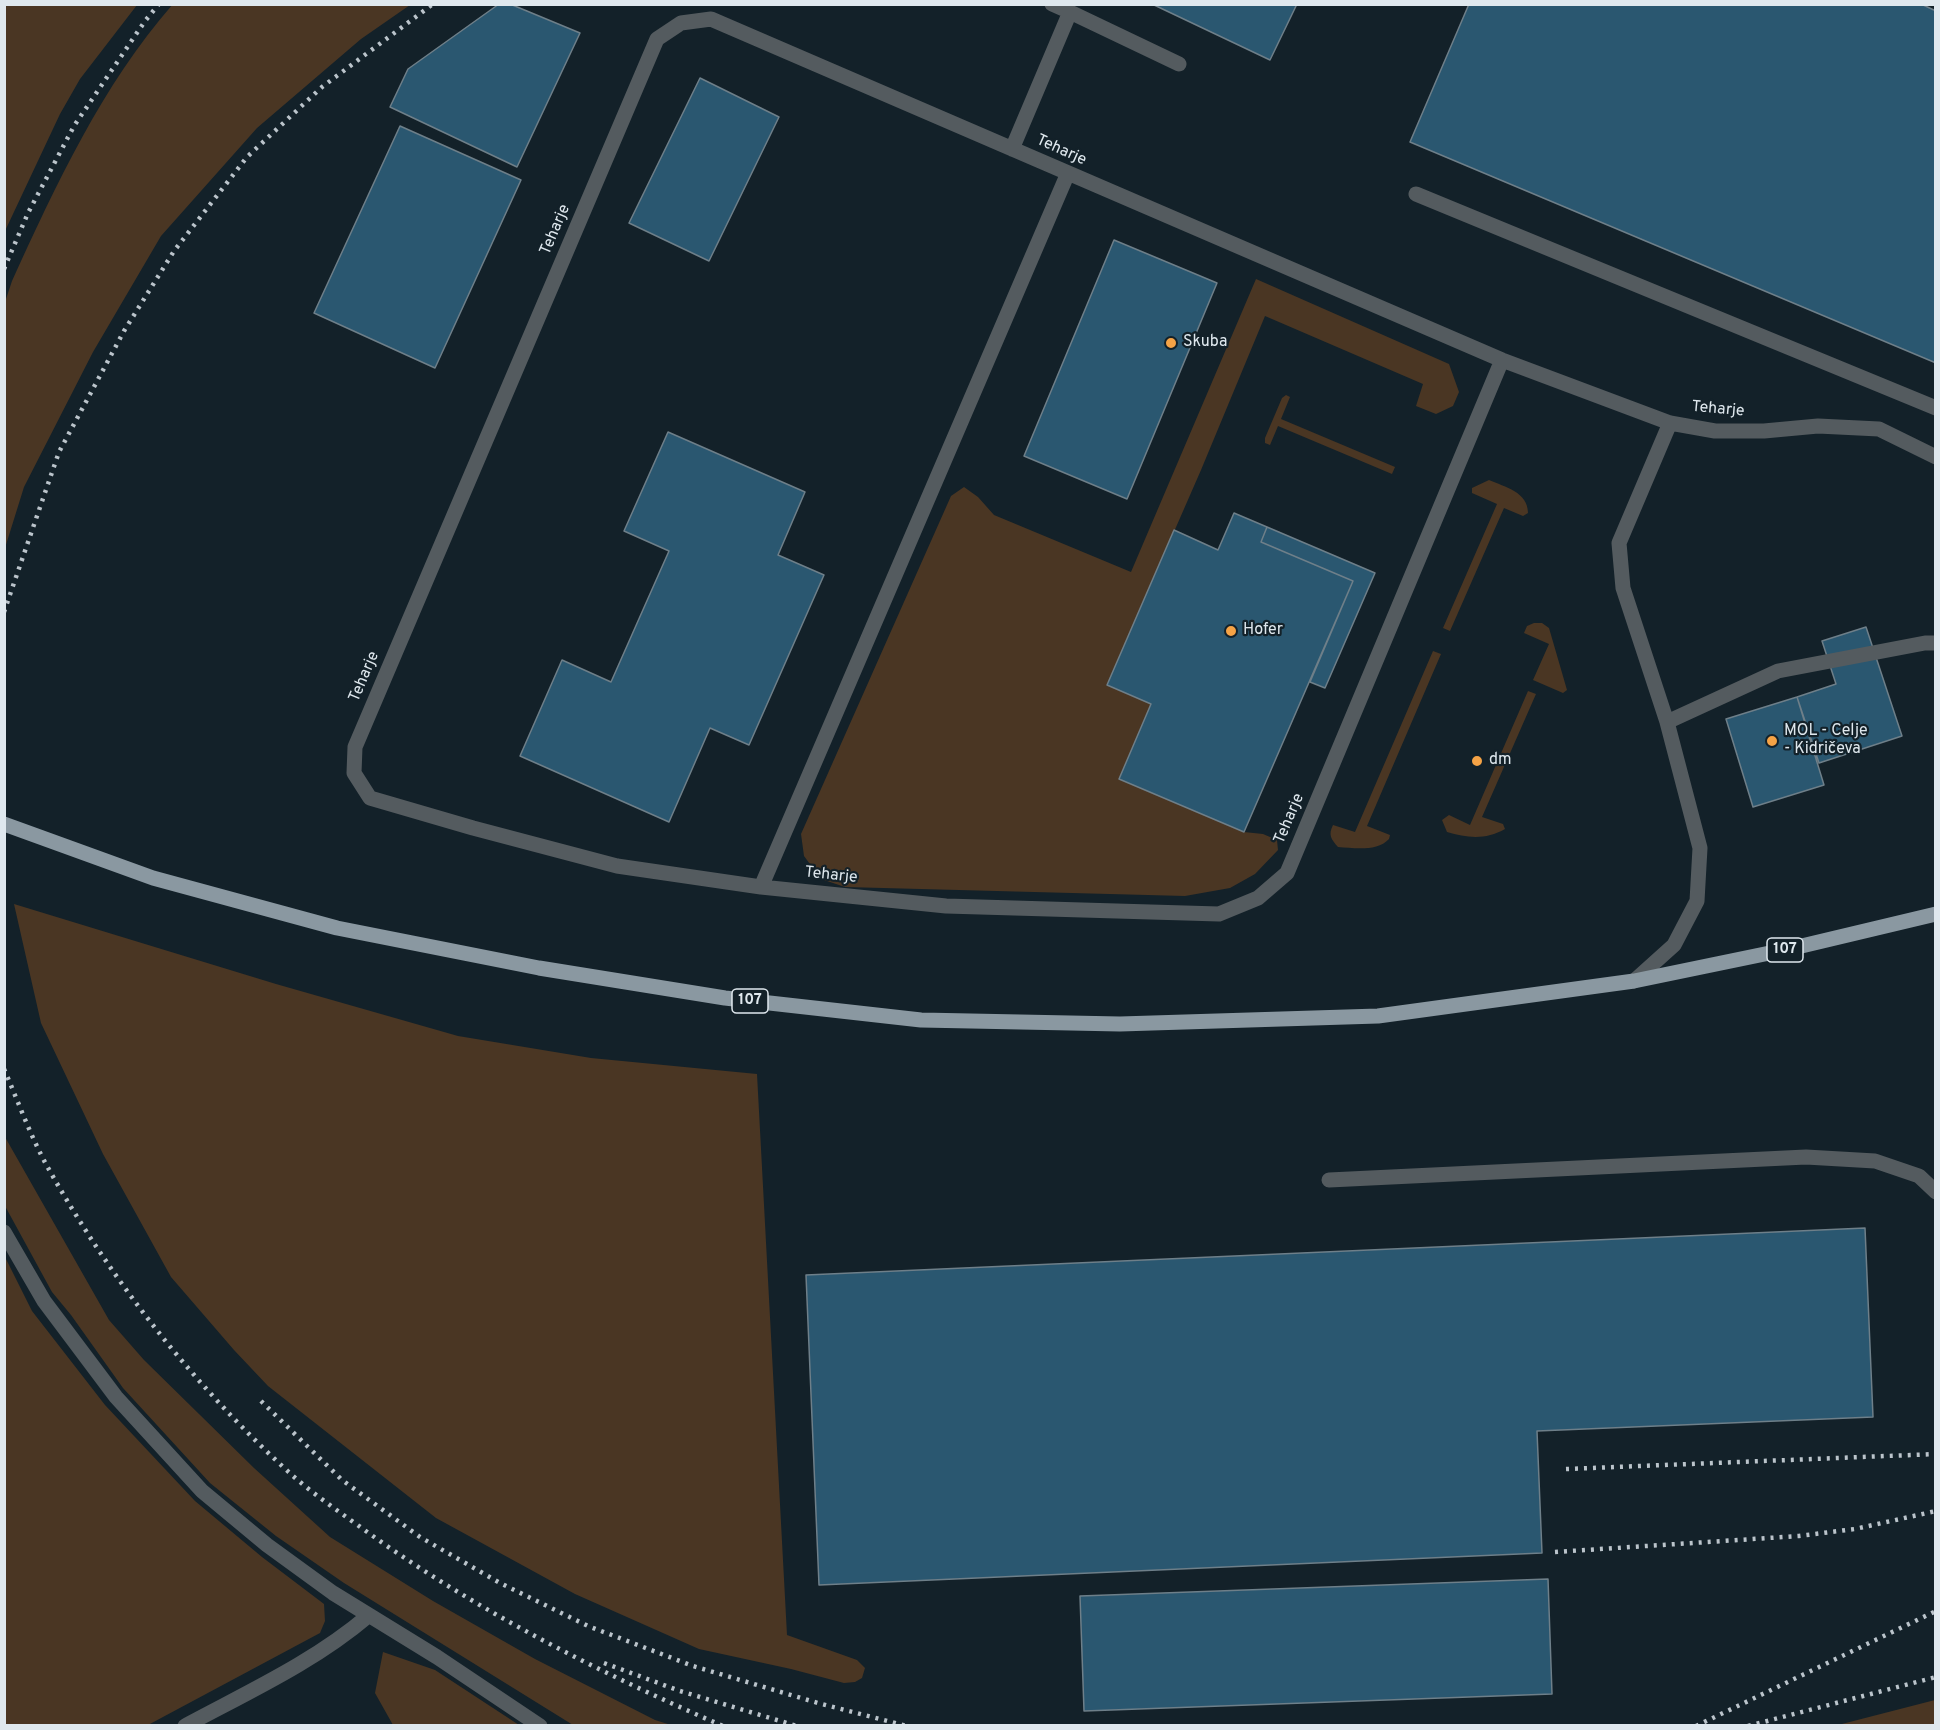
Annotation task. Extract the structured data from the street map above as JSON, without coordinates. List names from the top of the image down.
{
  "streets": {
    "main road": ["107"],
    "street": ["Teharje"]
  },
  "places": [
    "Skuba",
    "Hofer",
    "MOL - Celje - Kidričeva",
    "dm"
  ]
}
